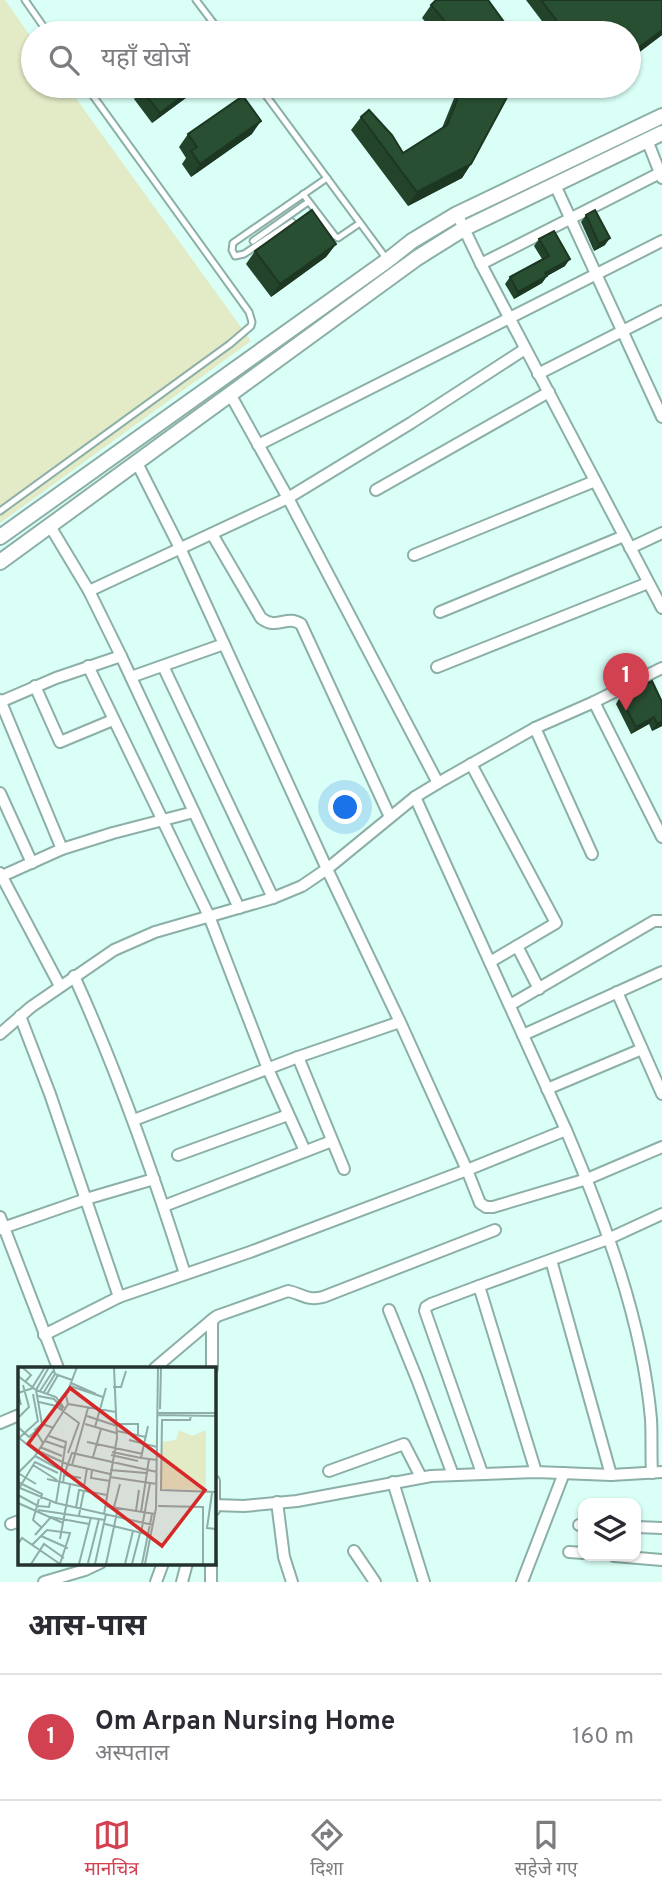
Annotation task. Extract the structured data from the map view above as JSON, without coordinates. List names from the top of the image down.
{
  "page": {
    "search": "यहाँ खोजें",
    "pins": "1",
    "heading": "आस-पास",
    "list": [
      {
        "mark": "1",
        "name": "Om Arpan Nursing Home",
        "note": "अस्पताल",
        "value": "160 m"
      }
    ],
    "nav": ["मानचित्र", "दिशा", "सहेजे गए"]
  }
}
